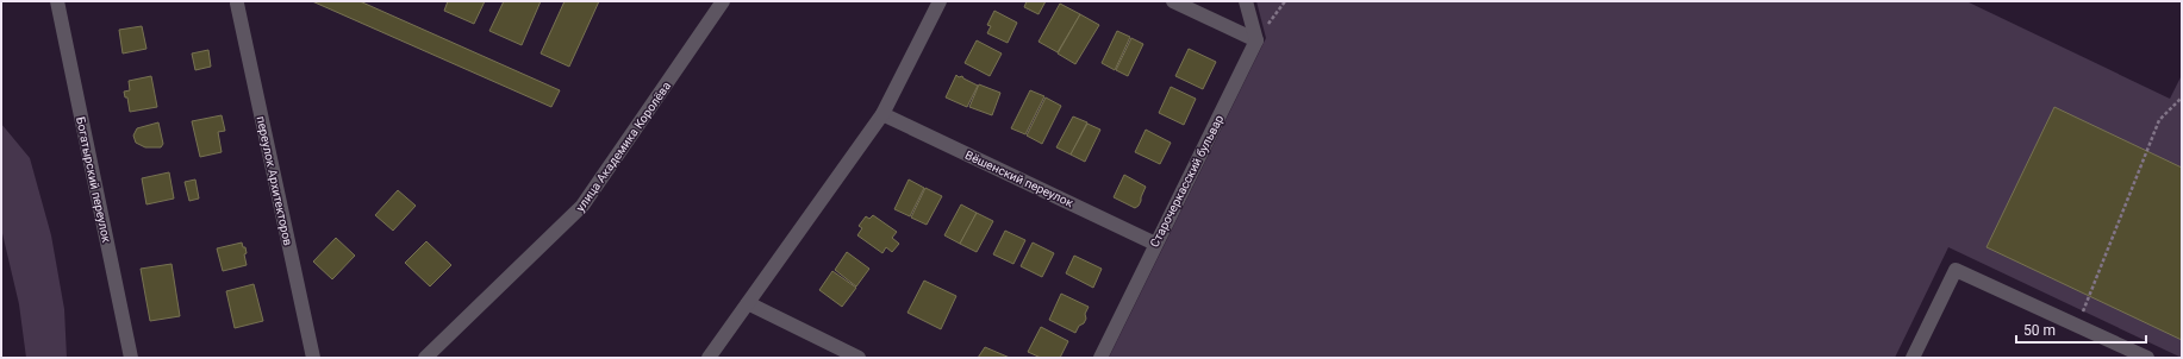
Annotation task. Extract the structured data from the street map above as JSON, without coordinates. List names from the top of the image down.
{
  "streets": {
    "street": [
      "улица Академика Королёва",
      "Вёшенский переулок",
      "Богатырский переулок",
      "переулок Архитекторов",
      "Старочеркасский бульвар"
    ]
  },
  "crossings": [
    ["Вёшенский переулок", "Старочеркасский бульвар"]
  ],
  "scale_bar": "50 m"
}
